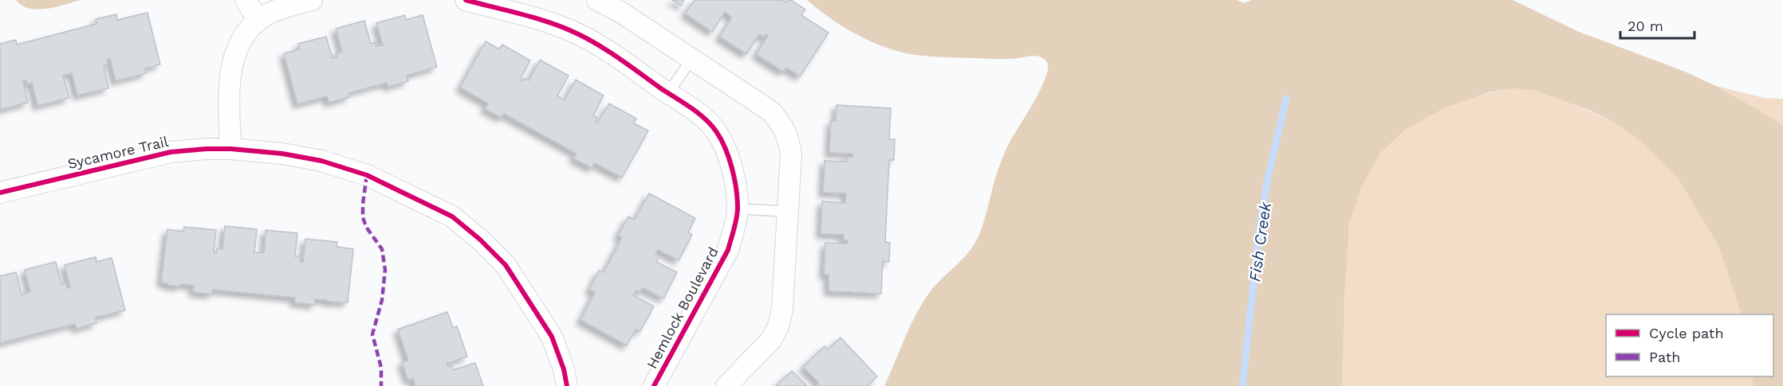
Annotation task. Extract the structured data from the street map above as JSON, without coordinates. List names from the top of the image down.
{
  "streets": {
    "street": ["Sycamore Trail", "Hemlock Boulevard"]
  },
  "water": ["Fish Creek"],
  "legend": ["Cycle path", "Path"],
  "scale_bar": "20 m"
}
